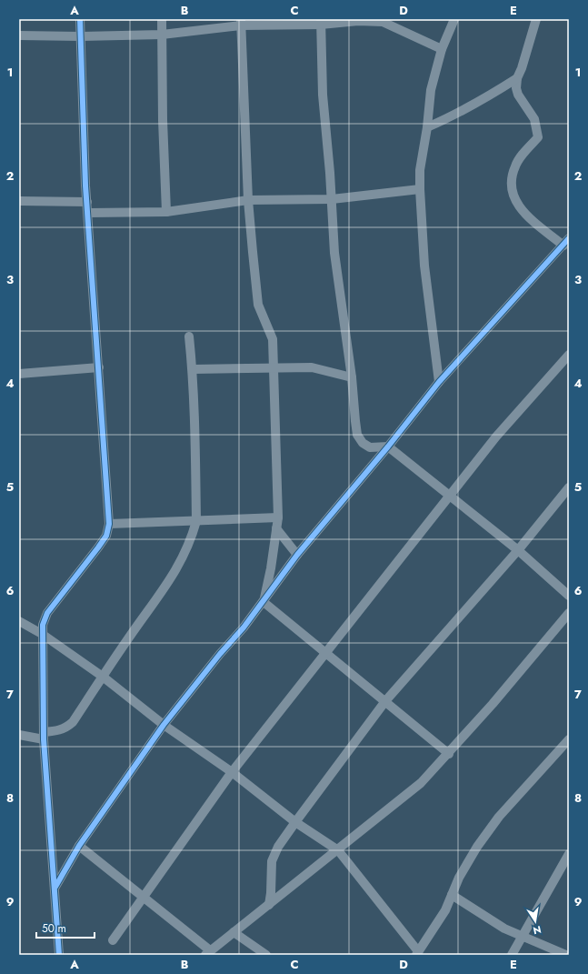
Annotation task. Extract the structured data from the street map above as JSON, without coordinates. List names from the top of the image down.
{
  "scale_bar": "50 m",
  "north": "bottom",
  "grid": {
    "columns": [
      "A",
      "B",
      "C",
      "D",
      "E"
    ],
    "rows": [
      "1",
      "2",
      "3",
      "4",
      "5",
      "6",
      "7",
      "8",
      "9"
    ]
  }
}
